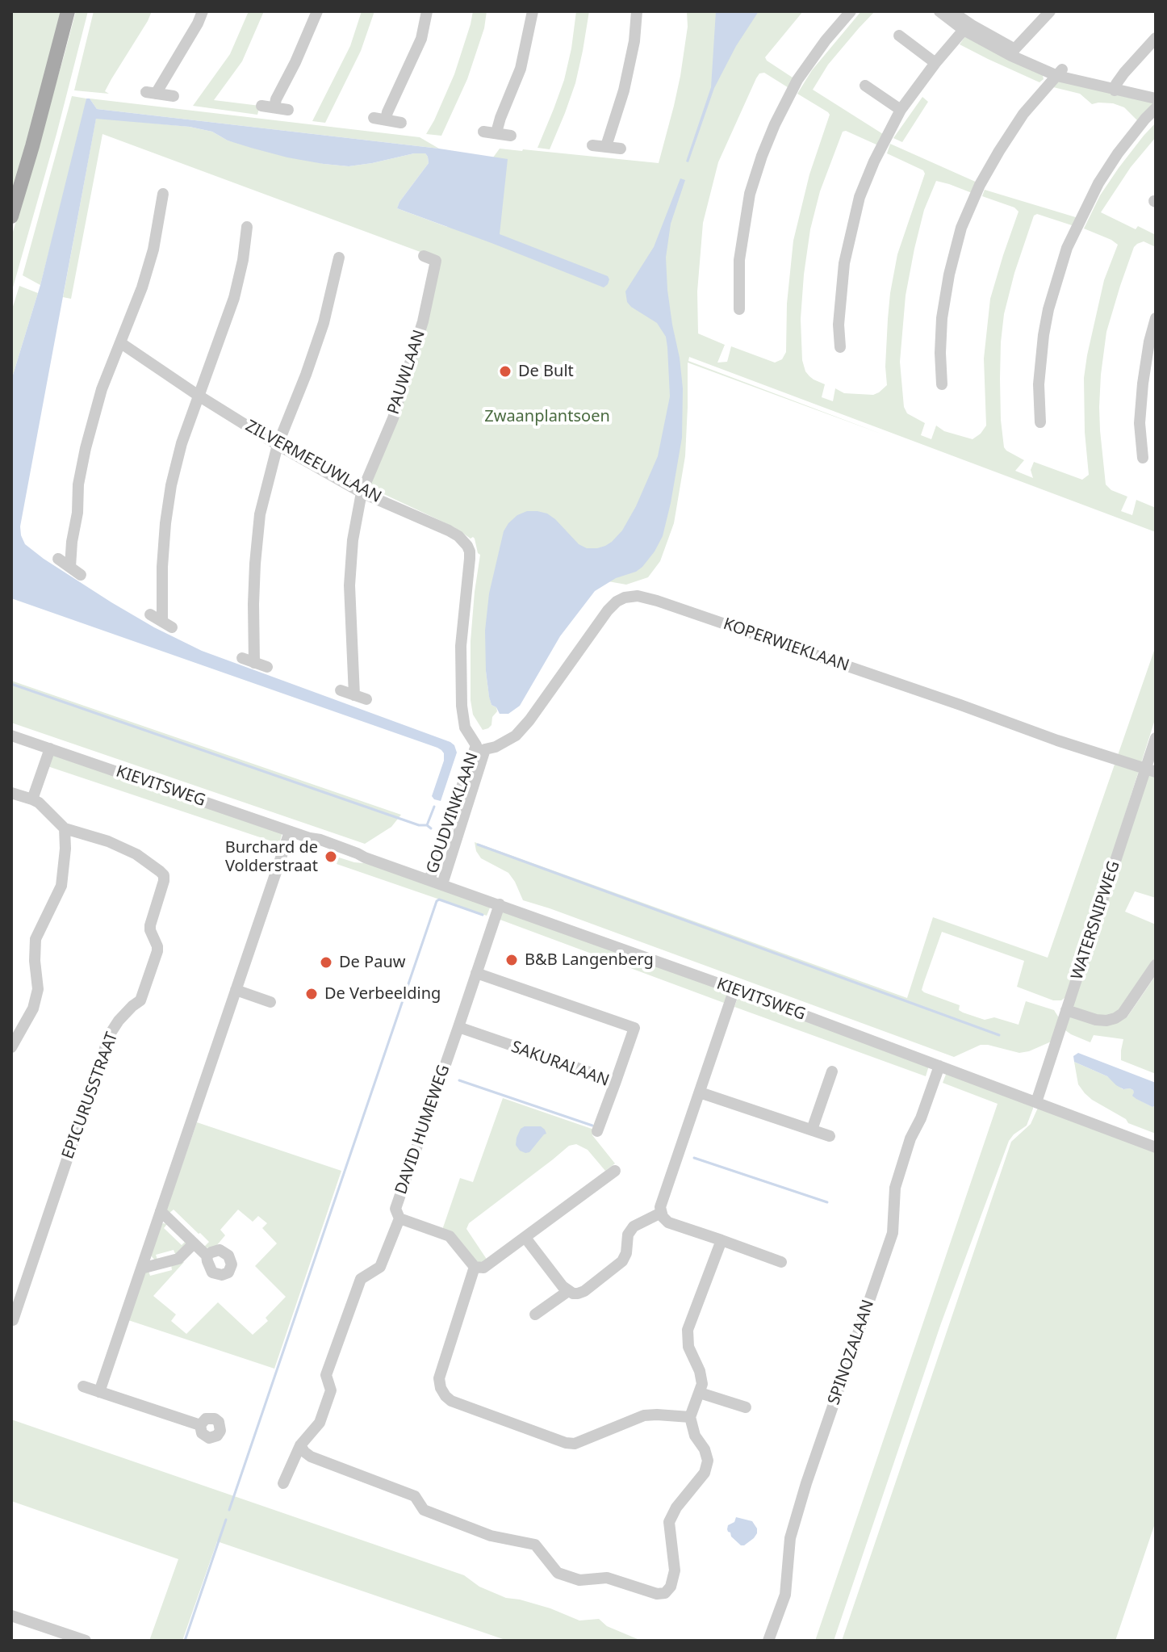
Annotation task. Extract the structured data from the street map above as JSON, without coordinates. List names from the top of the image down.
{
  "streets": {
    "street": [
      "PAUWLAAN",
      "ZILVERMEEUWLAAN",
      "KOPERWIEKLAAN",
      "KIEVITSWEG",
      "GOUDVINKLAAN",
      "WATERSNIPWEG",
      "SAKURALAAN",
      "EPICURUSSTRAAT",
      "DAVID HUMEWEG",
      "SPINOZALAAN"
    ]
  },
  "crossings": [
    ["PAUWLAAN", "ZILVERMEEUWLAAN"],
    ["ZILVERMEEUWLAAN", "KOPERWIEKLAAN"],
    ["ZILVERMEEUWLAAN", "GOUDVINKLAAN"],
    ["KOPERWIEKLAAN", "GOUDVINKLAAN"],
    ["KOPERWIEKLAAN", "WATERSNIPWEG"],
    ["KIEVITSWEG", "GOUDVINKLAAN"],
    ["KIEVITSWEG", "WATERSNIPWEG"],
    ["KIEVITSWEG", "DAVID HUMEWEG"],
    ["KIEVITSWEG", "SPINOZALAAN"],
    ["SAKURALAAN", "DAVID HUMEWEG"]
  ],
  "parks": ["Zwaanplantsoen"],
  "places": [
    "De Bult",
    "Burchard de Volderstraat",
    "B&B Langenberg",
    "De Pauw",
    "De Verbeelding"
  ]
}
